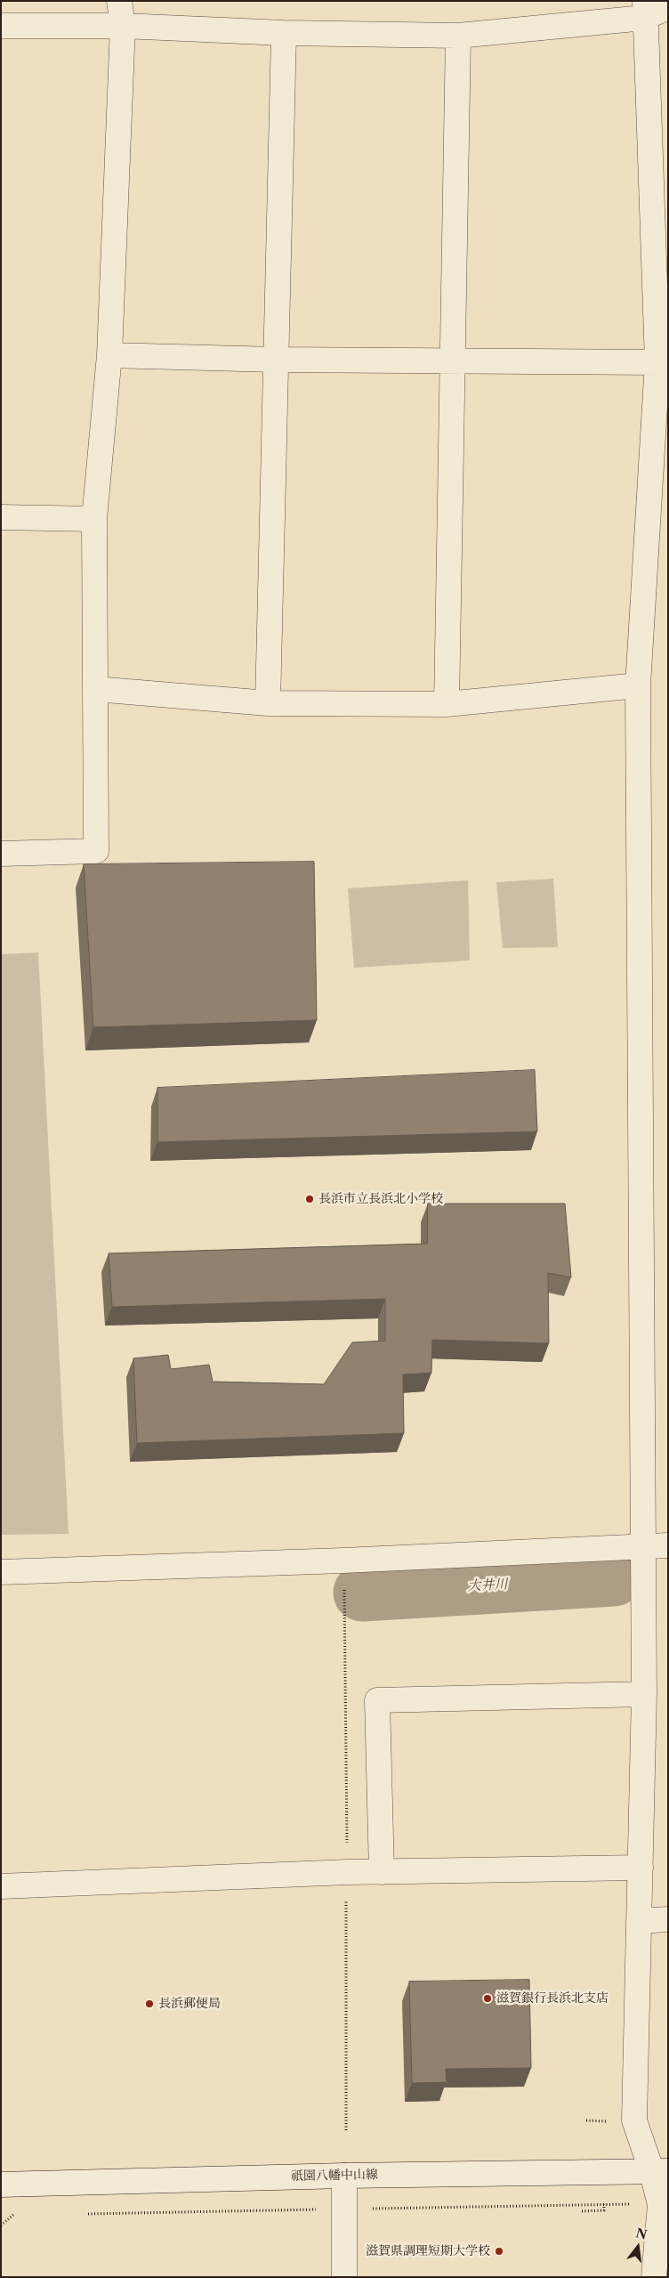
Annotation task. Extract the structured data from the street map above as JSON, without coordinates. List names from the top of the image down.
{
  "streets": {
    "street": ["祇園八幡中山線"]
  },
  "water": ["大井川"],
  "places": [
    "長浜市立長浜北小学校",
    "滋賀銀行長浜北支店",
    "長浜郵便局",
    "滋賀県調理短期大学校"
  ],
  "north": "top"
}
